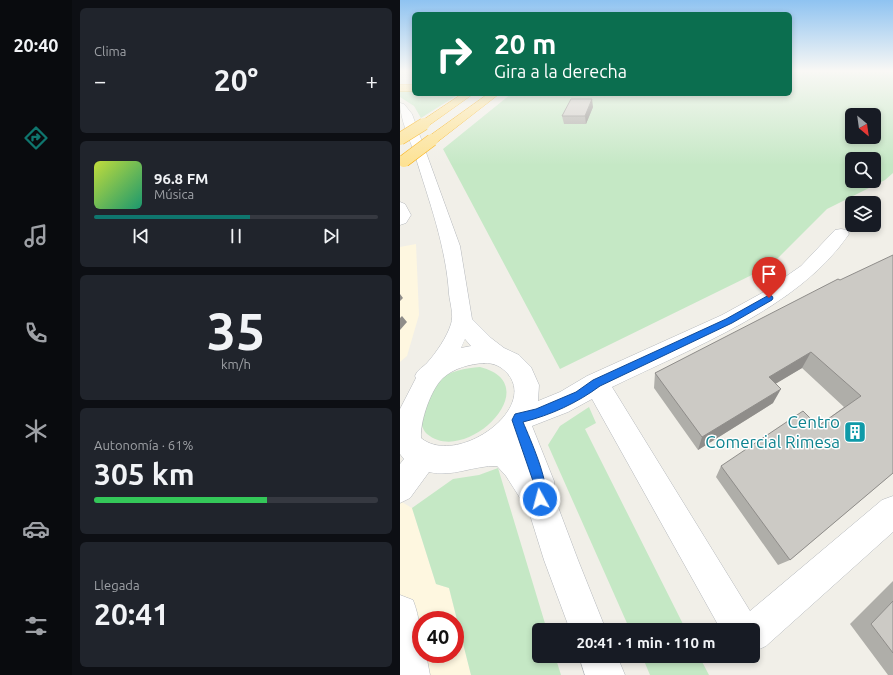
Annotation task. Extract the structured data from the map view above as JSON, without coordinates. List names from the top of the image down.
{
  "places": {
    "building": ["Centro Comercial Rimesa"]
  },
  "north": "bottom right",
  "page": {
    "tabs": "20:40",
    "tile": [
      "Clima",
      ["35", "km/h"],
      ["Autonomía · 61%", "305 km"],
      ["Llegada", "20:41"]
    ],
    "turn": ["20 m", "Gira a la derecha"],
    "heat": ["−", "20°", "+"],
    "song": ["96.8 FM", "Música"],
    "limit": "40",
    "trip": "20:41 · 1 min · 110 m"
  }
}
